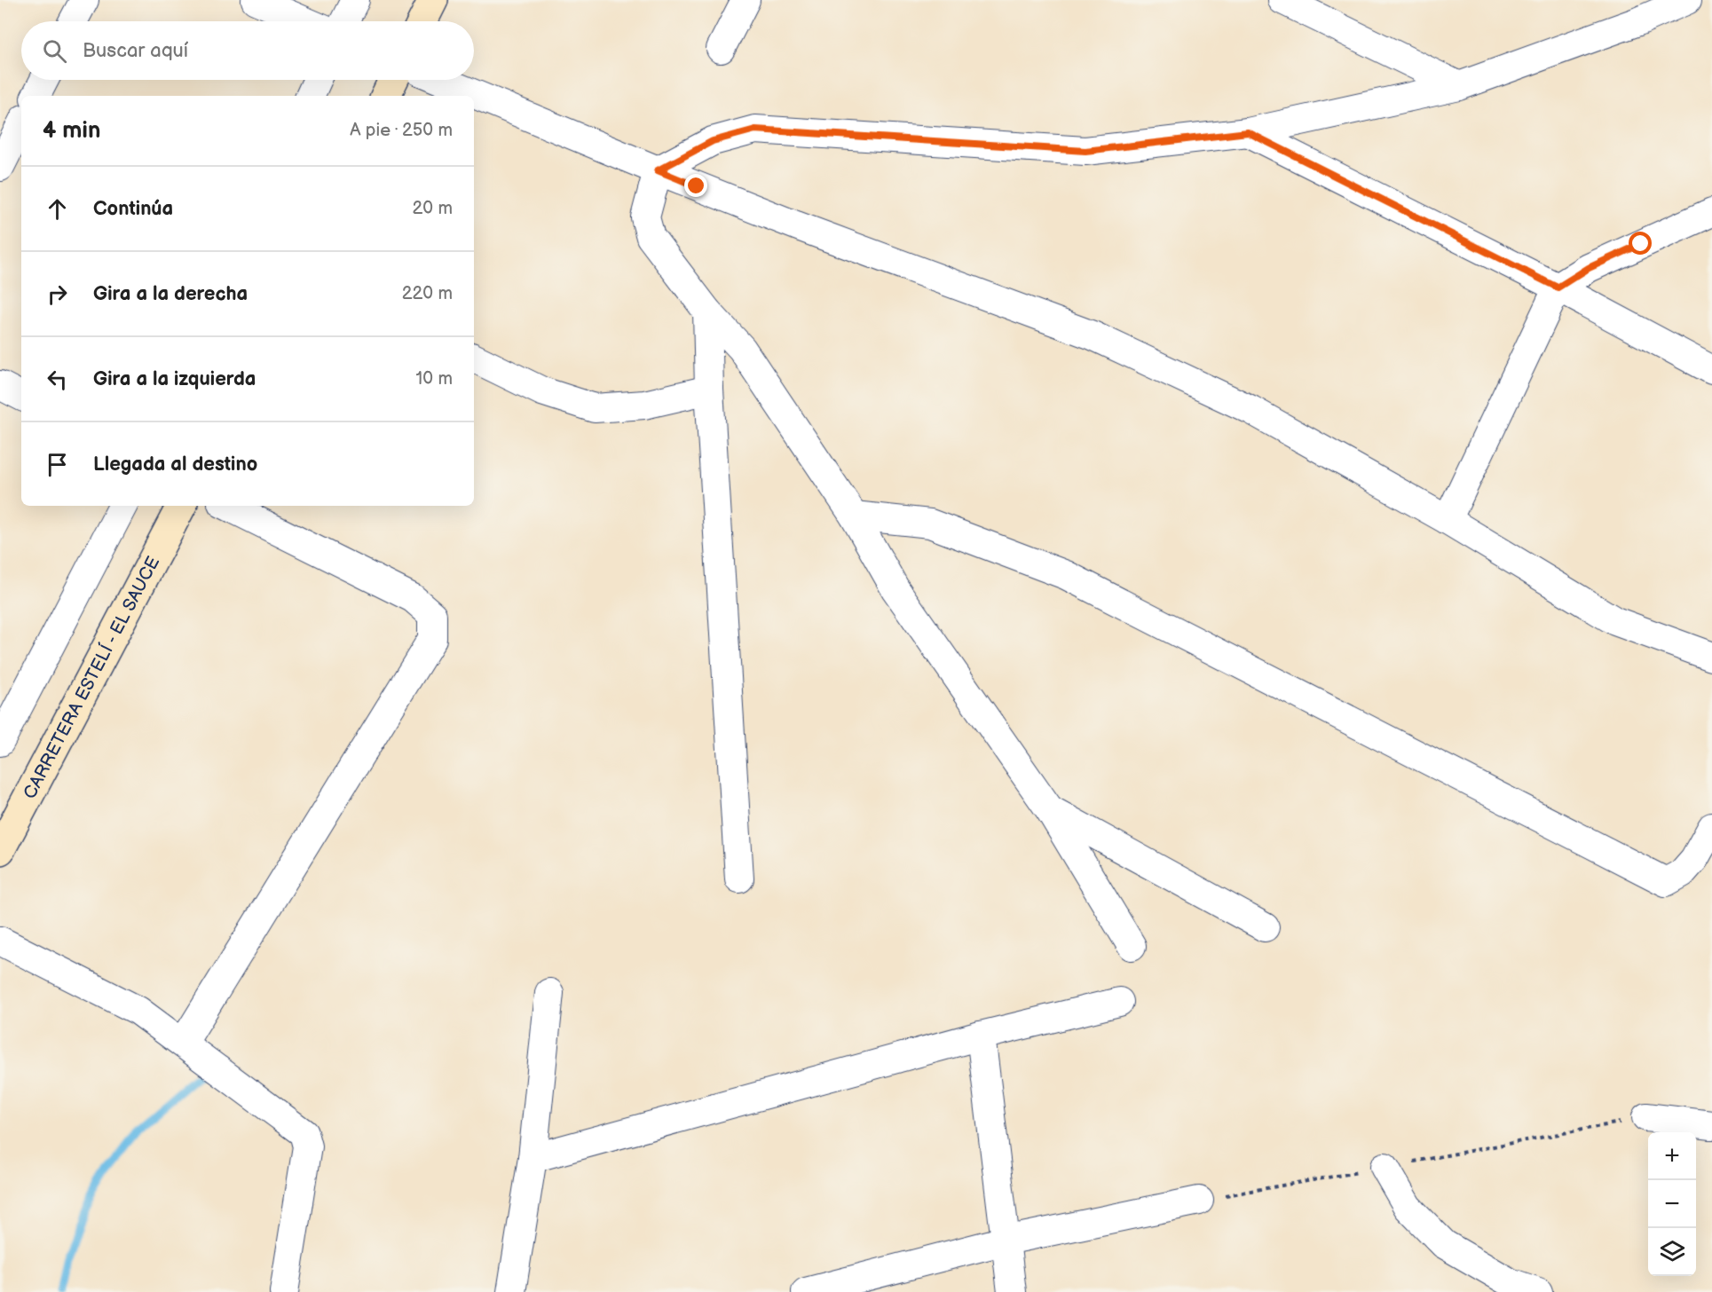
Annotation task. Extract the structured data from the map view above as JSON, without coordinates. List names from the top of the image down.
{
  "streets": {
    "street": ["CARRETERA ESTELÍ - EL SAUCE"]
  },
  "page": {
    "search": "Buscar aquí",
    "heading": ["4 min", "A pie · 250 m"],
    "list": [
      ["Continúa", "20 m"],
      ["Gira a la derecha", "220 m"],
      ["Gira a la izquierda", "10 m"],
      "Llegada al destino"
    ],
    "map_buttons": ["+", "−"]
  }
}
